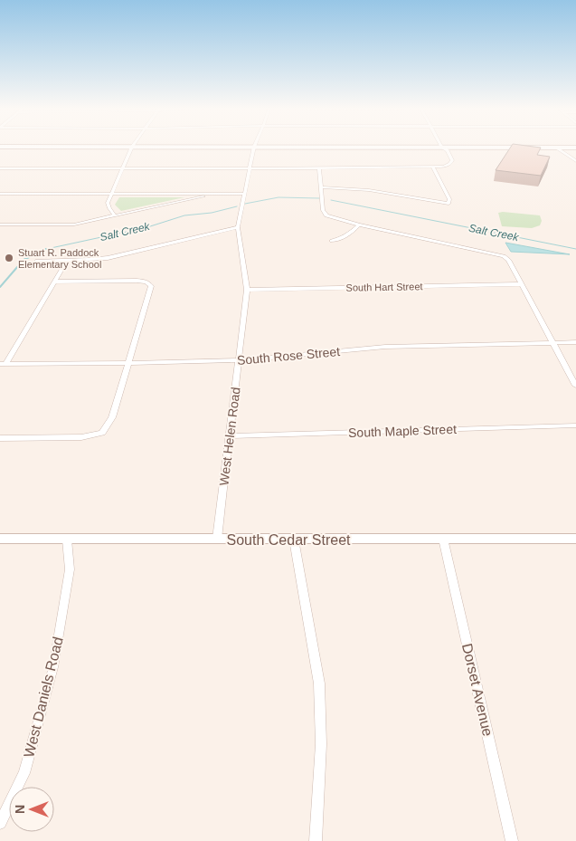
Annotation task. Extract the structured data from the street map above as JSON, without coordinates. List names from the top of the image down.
{
  "streets": {
    "main road": ["South Cedar Street"],
    "street": [
      "South Hart Street",
      "South Rose Street",
      "South Maple Street",
      "West Helen Road",
      "Dorset Avenue",
      "West Daniels Road"
    ]
  },
  "crossings": [
    ["South Hart Street", "West Helen Road"],
    ["South Rose Street", "West Helen Road"],
    ["South Maple Street", "West Helen Road"],
    ["West Helen Road", "South Cedar Street"],
    ["South Cedar Street", "Dorset Avenue"],
    ["South Cedar Street", "West Daniels Road"]
  ],
  "water": ["Salt Creek"],
  "places": ["Stuart R. Paddock Elementary School"],
  "north": "left"
}
